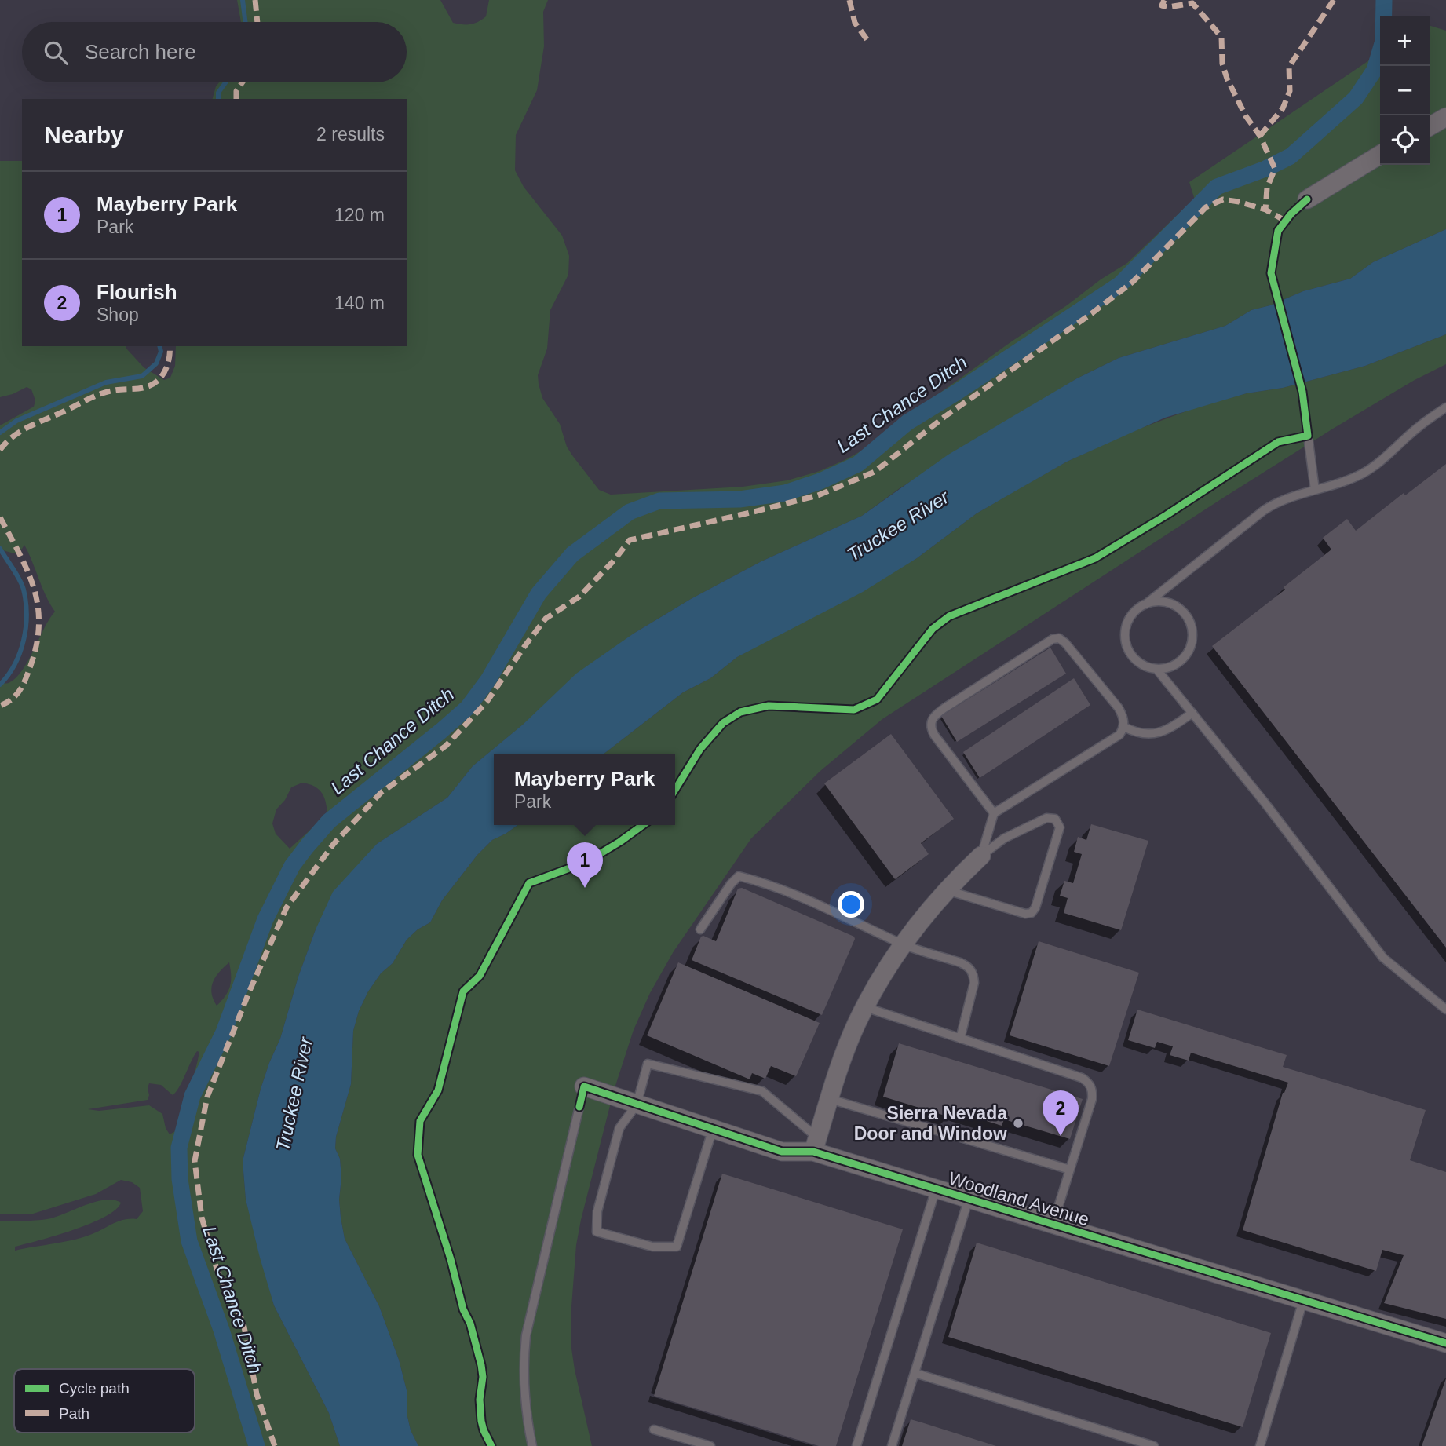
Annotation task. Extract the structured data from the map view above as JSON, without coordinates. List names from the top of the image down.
{
  "streets": {
    "street": ["Woodland Avenue"]
  },
  "water": ["Last Chance Ditch", "Truckee River"],
  "places": ["Sierra Nevada Door and Window"],
  "legend": ["Cycle path", "Path"],
  "page": {
    "map_buttons": ["+", "−"],
    "search": "Search here",
    "heading": ["Nearby", "2 results"],
    "list": [
      {
        "mark": "1",
        "name": "Mayberry Park",
        "note": "Park",
        "value": "120 m"
      },
      {
        "mark": "2",
        "name": "Flourish",
        "note": "Shop",
        "value": "140 m"
      }
    ],
    "popup": ["Mayberry Park", "Park"],
    "pins": ["1", "2"]
  }
}
